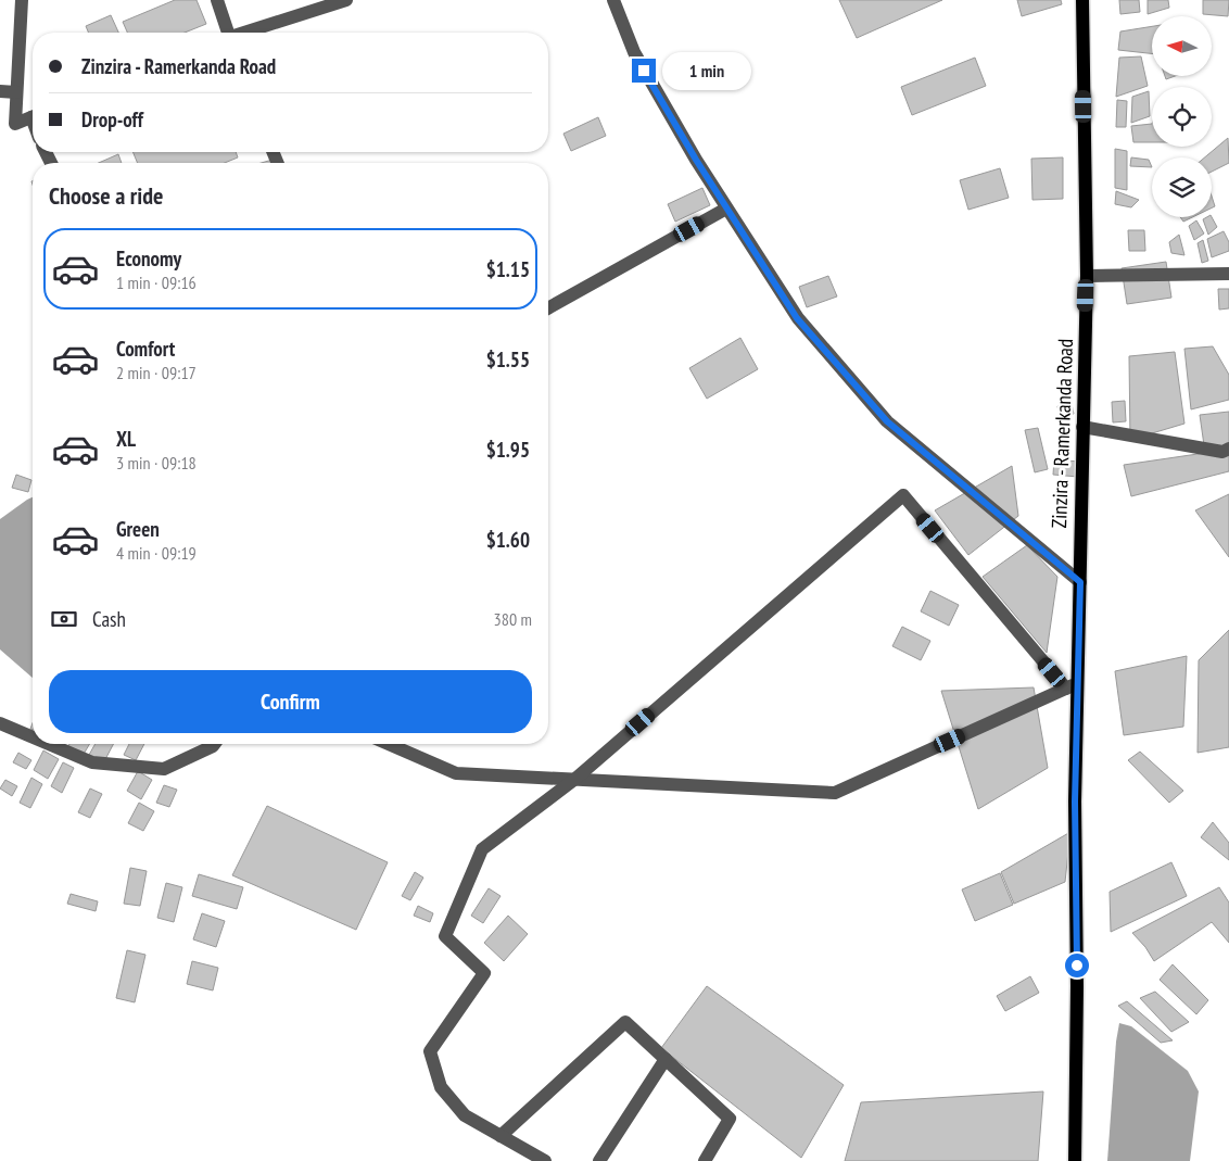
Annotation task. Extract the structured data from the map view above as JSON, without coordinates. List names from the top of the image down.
{
  "streets": {
    "main road": ["Zinzira - Ramerkanda Road"]
  },
  "north": "left",
  "page": {
    "banner": ["Zinzira - Ramerkanda Road", "Drop-off"],
    "bubble": "1 min",
    "heading": "Choose a ride",
    "list": [
      {
        "name": "Economy",
        "note": "1 min · 09:16",
        "value": "$1.15"
      },
      {
        "name": "Comfort",
        "note": "2 min · 09:17",
        "value": "$1.55"
      },
      {
        "name": "XL",
        "note": "3 min · 09:18",
        "value": "$1.95"
      },
      {
        "name": "Green",
        "note": "4 min · 09:19",
        "value": "$1.60"
      }
    ],
    "pay": ["Cash", "380 m"],
    "buttons": "Confirm"
  }
}
